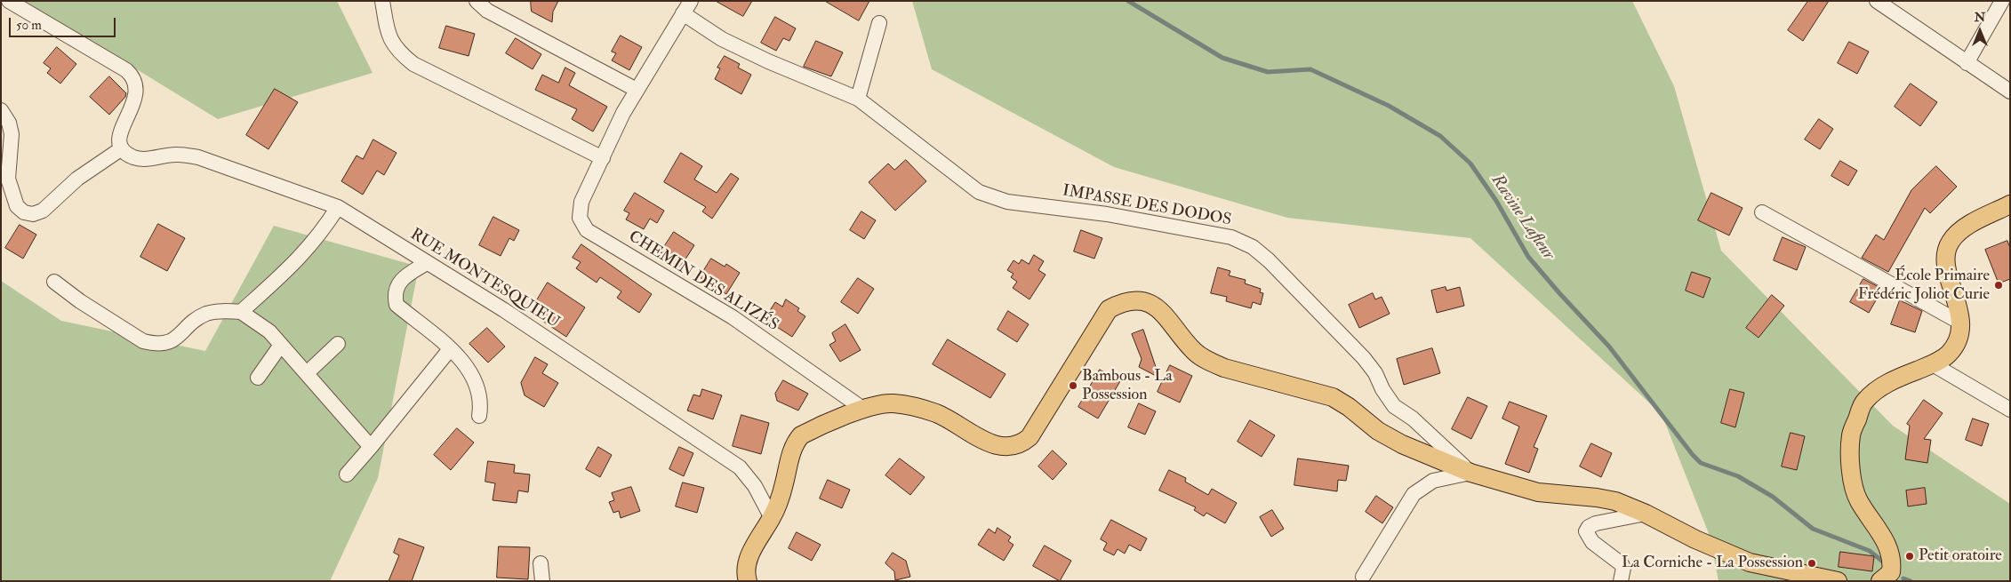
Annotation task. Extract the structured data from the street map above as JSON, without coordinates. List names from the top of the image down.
{
  "streets": {
    "street": ["IMPASSE DES DODOS", "RUE MONTESQUIEU", "CHEMIN DES ALIZÉS"]
  },
  "crossings": [
    ["IMPASSE DES DODOS", "CHEMIN DES ALIZÉS"]
  ],
  "water": ["Ravine Lafleur"],
  "places": [
    "École Primaire Frédéric Joliot Curie",
    "Bambous - La Possession",
    "Petit oratoire",
    "La Corniche - La Possession"
  ],
  "scale_bar": "50 m",
  "north": "top"
}
